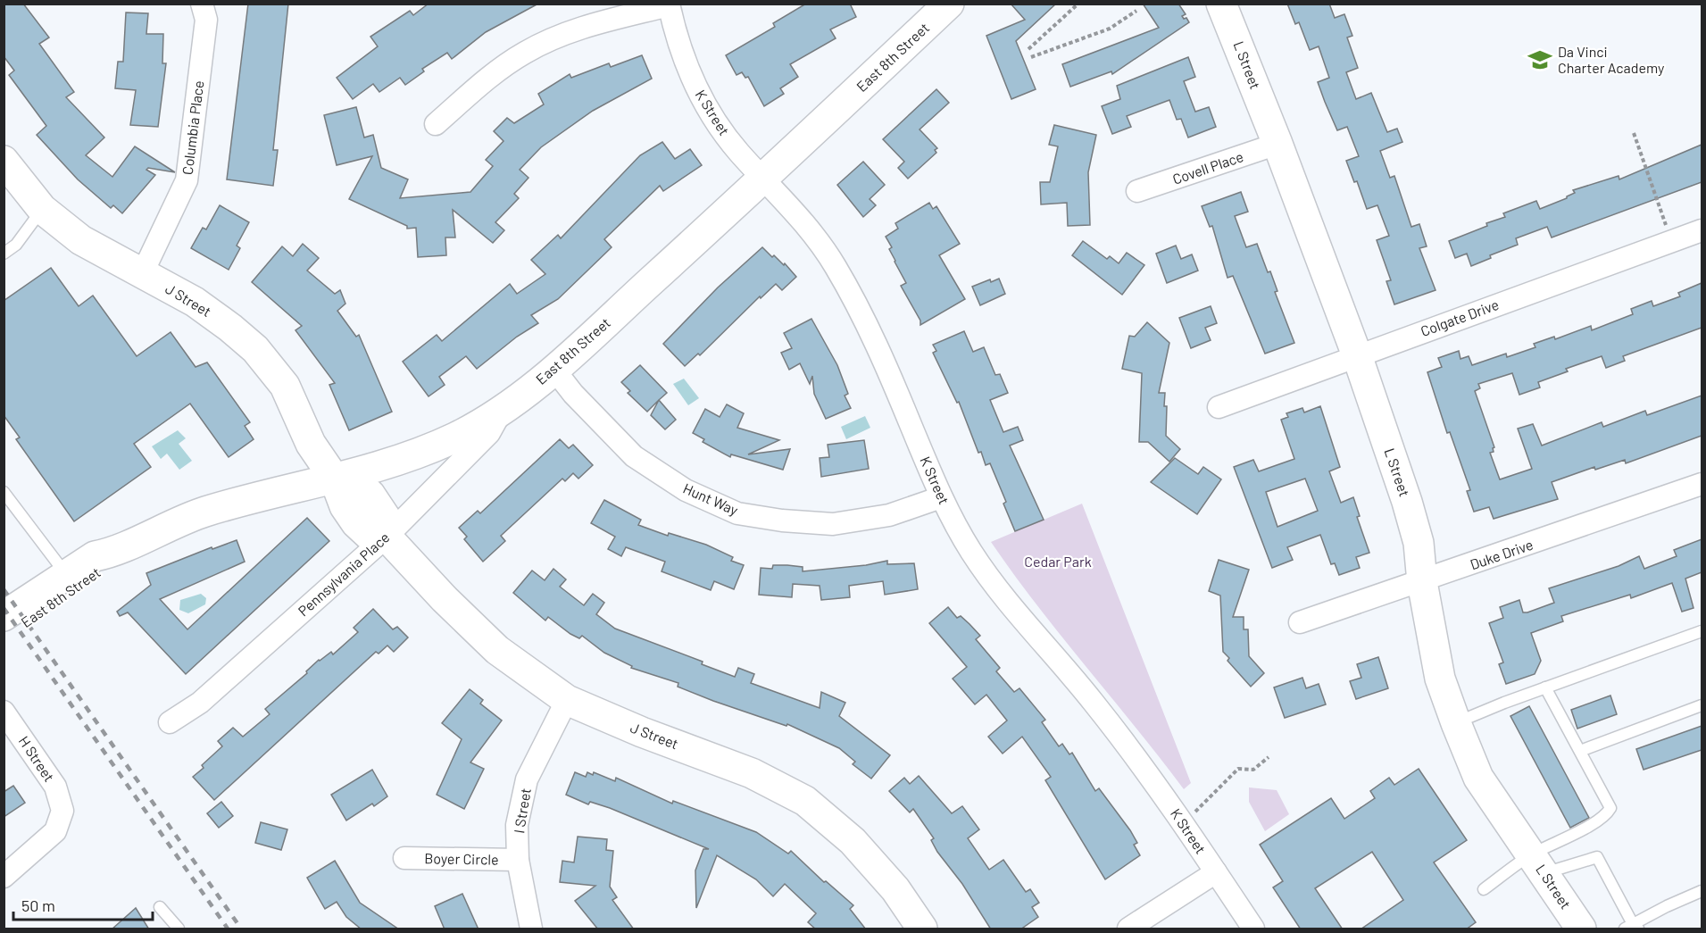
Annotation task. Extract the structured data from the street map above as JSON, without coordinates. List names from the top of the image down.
{
  "streets": {
    "street": [
      "East 8th Street",
      "L Street",
      "K Street",
      "Columbia Place",
      "Covell Place",
      "J Street",
      "Colgate Drive",
      "Hunt Way",
      "Duke Drive",
      "Pennsylvania Place",
      "H Street",
      "I Street",
      "Boyer Circle"
    ]
  },
  "crossings": [
    ["East 8th Street", "K Street"],
    ["East 8th Street", "J Street"],
    ["East 8th Street", "Hunt Way"],
    ["East 8th Street", "Pennsylvania Place"],
    ["L Street", "Covell Place"],
    ["L Street", "Colgate Drive"],
    ["L Street", "Duke Drive"],
    ["K Street", "Hunt Way"],
    ["Columbia Place", "J Street"],
    ["J Street", "Pennsylvania Place"],
    ["J Street", "I Street"],
    ["I Street", "Boyer Circle"]
  ],
  "parks": ["Cedar Park"],
  "places": {
    "school or university": ["Da Vinci Charter Academy"]
  },
  "scale_bar": "50 m"
}
